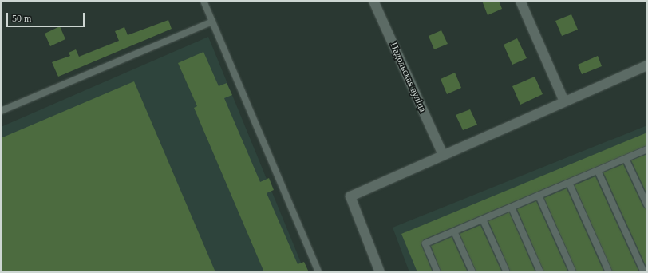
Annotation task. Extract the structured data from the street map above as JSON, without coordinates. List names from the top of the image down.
{
  "streets": {
    "street": ["Падольская вуліца"]
  },
  "scale_bar": "50 m"
}
